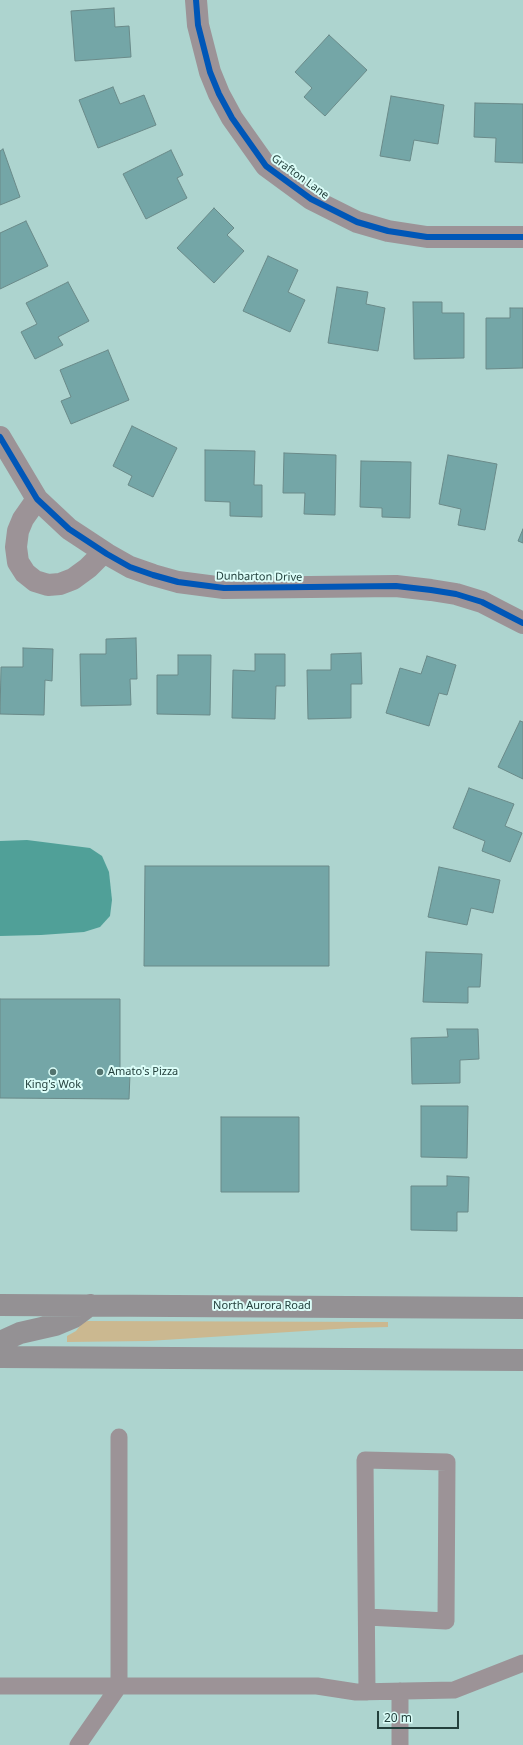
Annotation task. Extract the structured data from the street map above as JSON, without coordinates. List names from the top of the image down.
{
  "streets": {
    "main road": ["North Aurora Road"],
    "street": ["Grafton Lane", "Dunbarton Drive"]
  },
  "places": ["King's Wok", "Amato's Pizza"],
  "scale_bar": "20 m"
}
